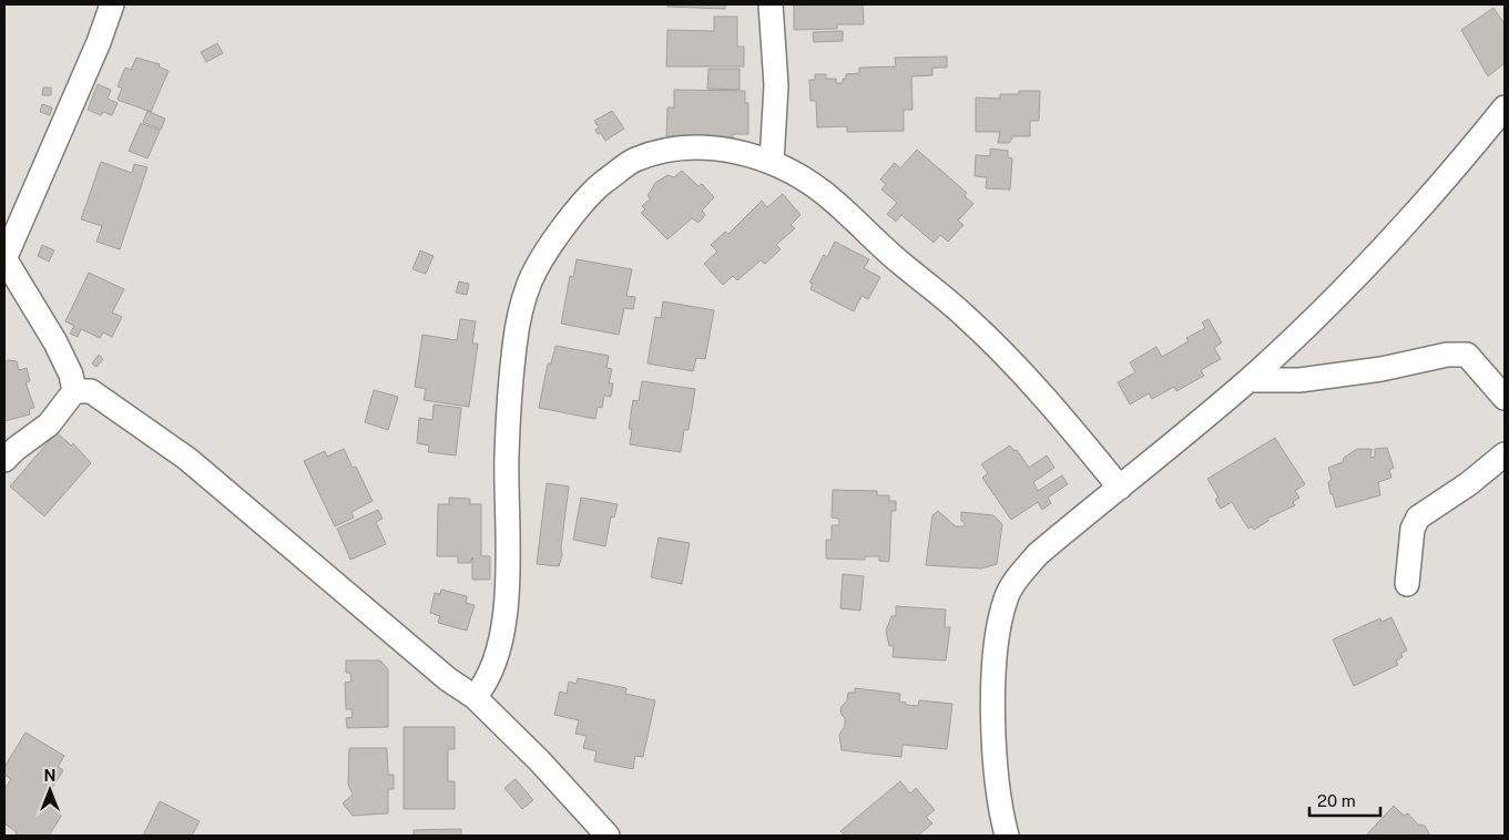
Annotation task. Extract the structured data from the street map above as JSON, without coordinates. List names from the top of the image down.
{
  "scale_bar": "20 m",
  "north": "top"
}
